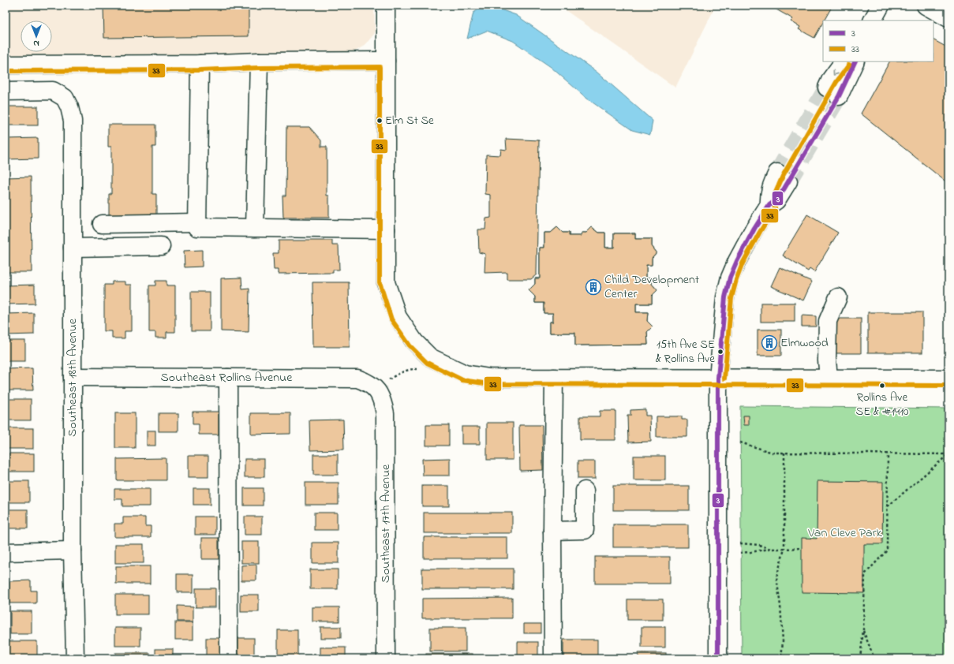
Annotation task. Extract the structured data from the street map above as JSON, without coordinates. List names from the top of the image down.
{
  "streets": {
    "street": ["Southeast 18th Avenue", "Southeast Rollins Avenue", "Southeast 17th Avenue"]
  },
  "crossings": [
    ["Southeast 18th Avenue", "Southeast Rollins Avenue"],
    ["Southeast Rollins Avenue", "Southeast 17th Avenue"]
  ],
  "parks": ["Van Cleve Park"],
  "places": {
    "other": ["Elm St Se", "15th Ave SE & Rollins Ave", "Rollins Ave SE & #1410"],
    "building": ["Child Development Center", "Elmwood"]
  },
  "lines": ["transit line 3", "transit line 33"],
  "legend": ["3", "33"],
  "north": "bottom"
}
